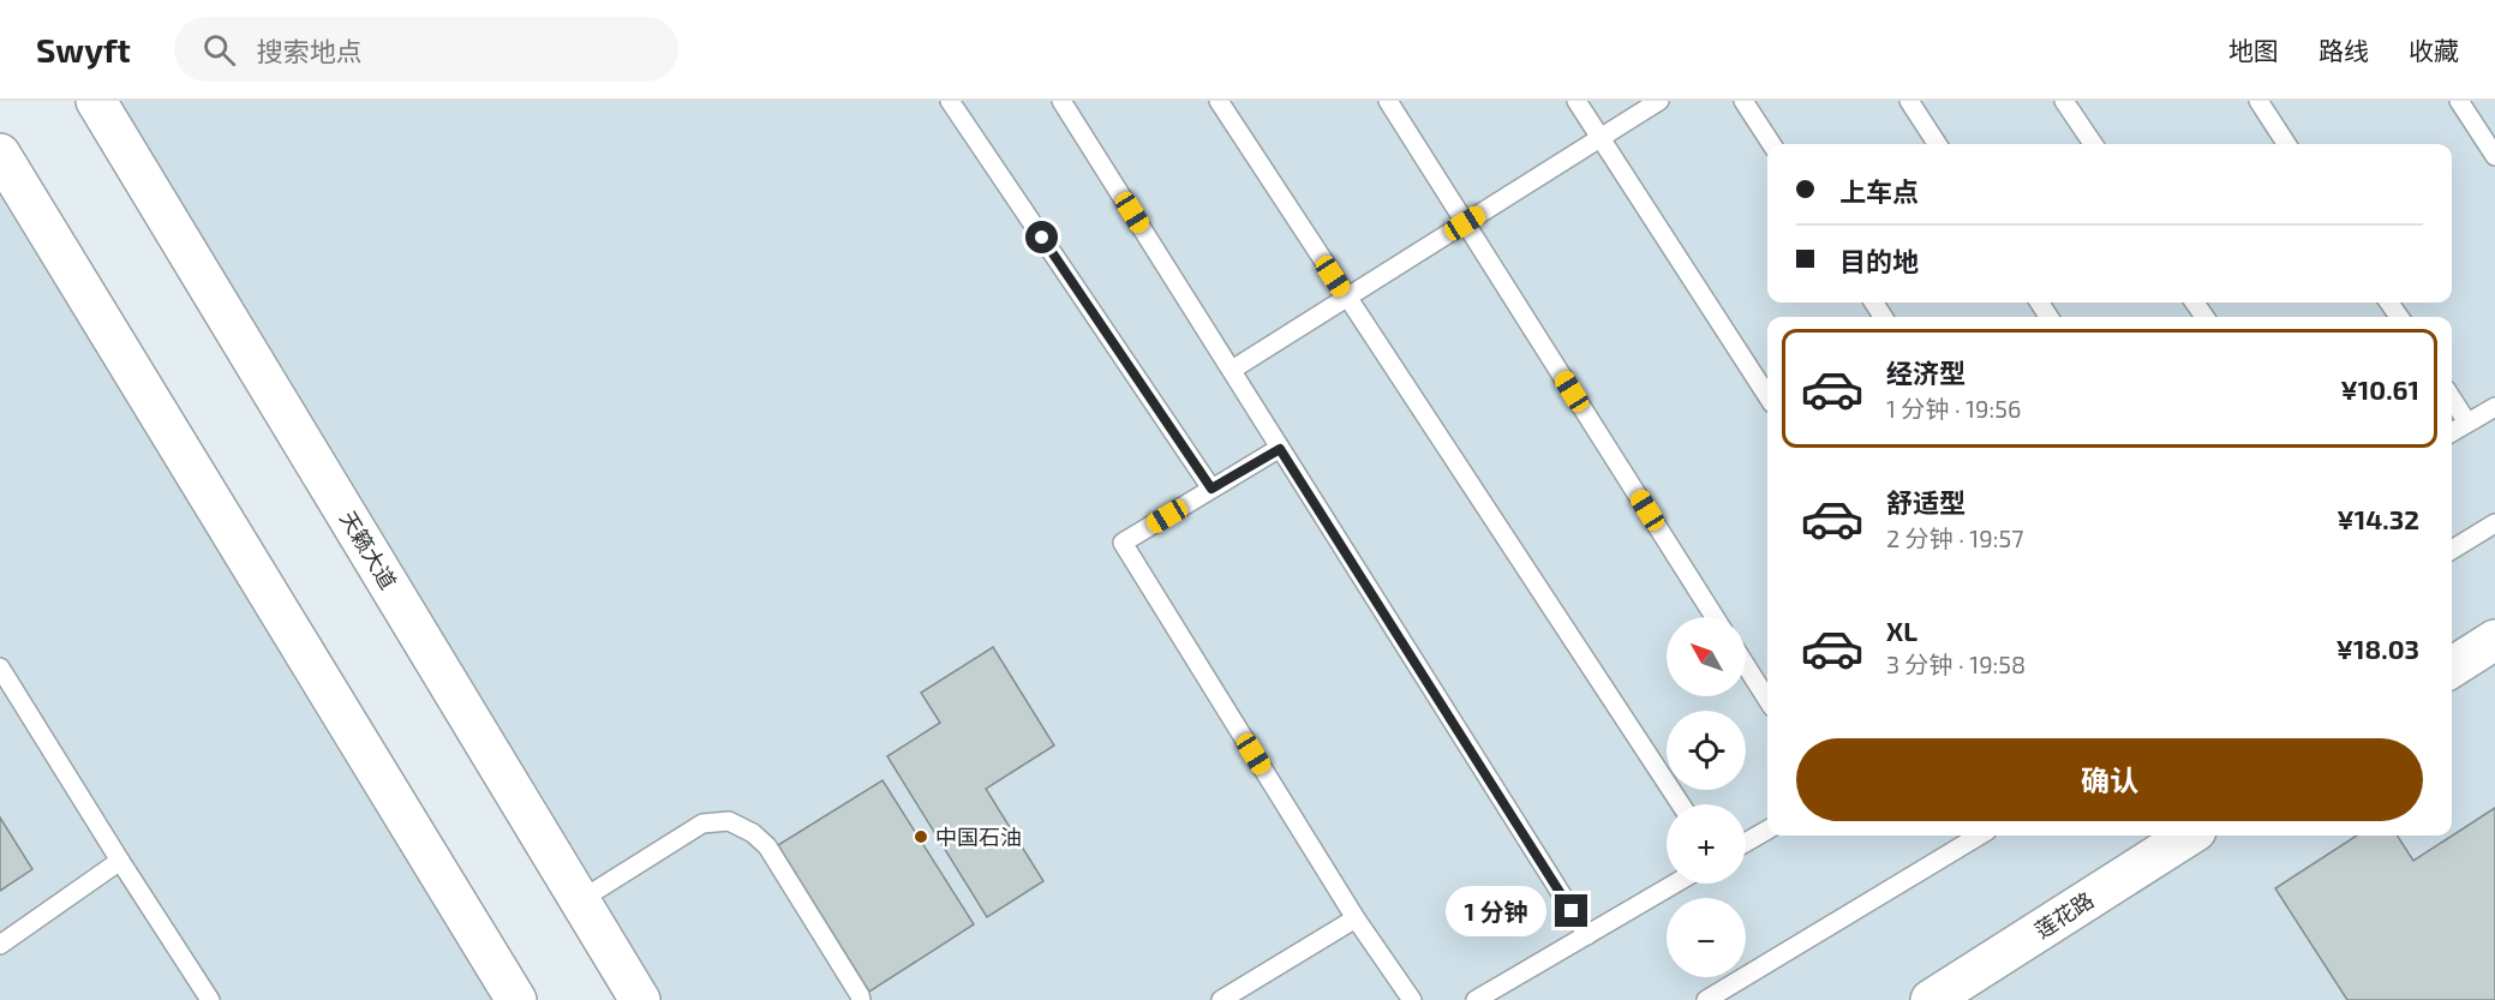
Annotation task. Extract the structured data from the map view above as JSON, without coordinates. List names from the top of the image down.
{
  "streets": {
    "main road": ["天籁大道", "莲花路"]
  },
  "places": ["中国石油"],
  "north": "top left",
  "page": {
    "header": "Swyft",
    "search": "搜索地点",
    "nav": ["地图", "路线", "收藏"],
    "banner": ["上车点", "目的地"],
    "list": [
      {
        "name": "经济型",
        "note": "1 分钟 · 19:56",
        "value": "¥10.61"
      },
      {
        "name": "舒适型",
        "note": "2 分钟 · 19:57",
        "value": "¥14.32"
      },
      {
        "name": "XL",
        "note": "3 分钟 · 19:58",
        "value": "¥18.03"
      }
    ],
    "map_buttons": ["+", "−"],
    "buttons": "确认",
    "bubble": "1 分钟"
  }
}
